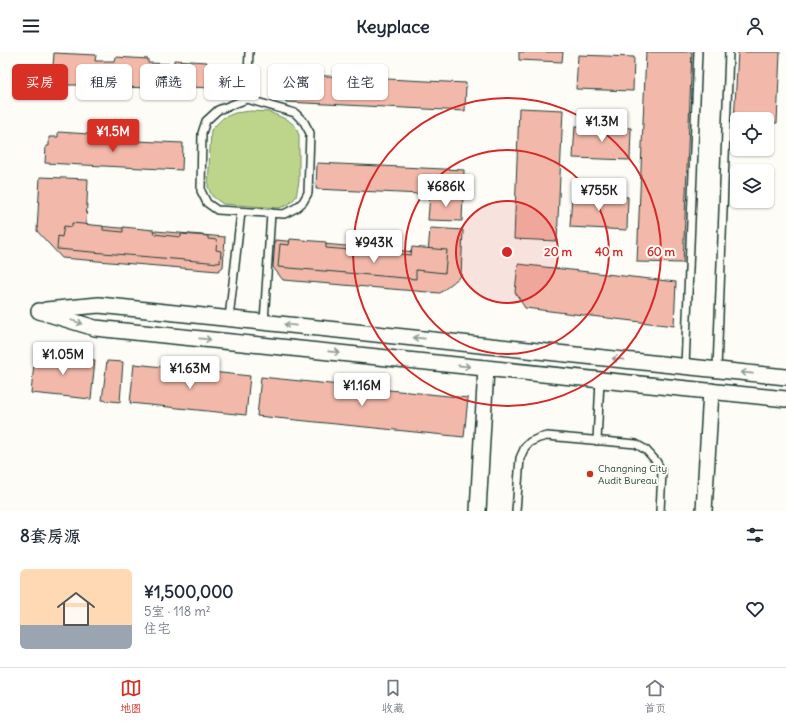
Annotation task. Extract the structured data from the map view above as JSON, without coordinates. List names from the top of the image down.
{
  "places": ["Changning City Audit Bureau"],
  "page": {
    "header": "Keyplace",
    "chip": [
      "买房",
      "租房",
      "筛选",
      "新上",
      "公寓",
      "住宅"
    ],
    "price": [
      "¥1.3M",
      "¥1.5M",
      "¥686K",
      "¥755K",
      "¥943K",
      "¥1.05M",
      "¥1.63M",
      "¥1.16M"
    ],
    "heading": "8套房源",
    "list": [
      {
        "name": "¥1,500,000",
        "note": "5室 · 118 m² · 住宅"
      }
    ],
    "tabs": ["地图", "收藏", "首页"]
  },
  "rings": ["20 m", "40 m", "60 m"]
}
